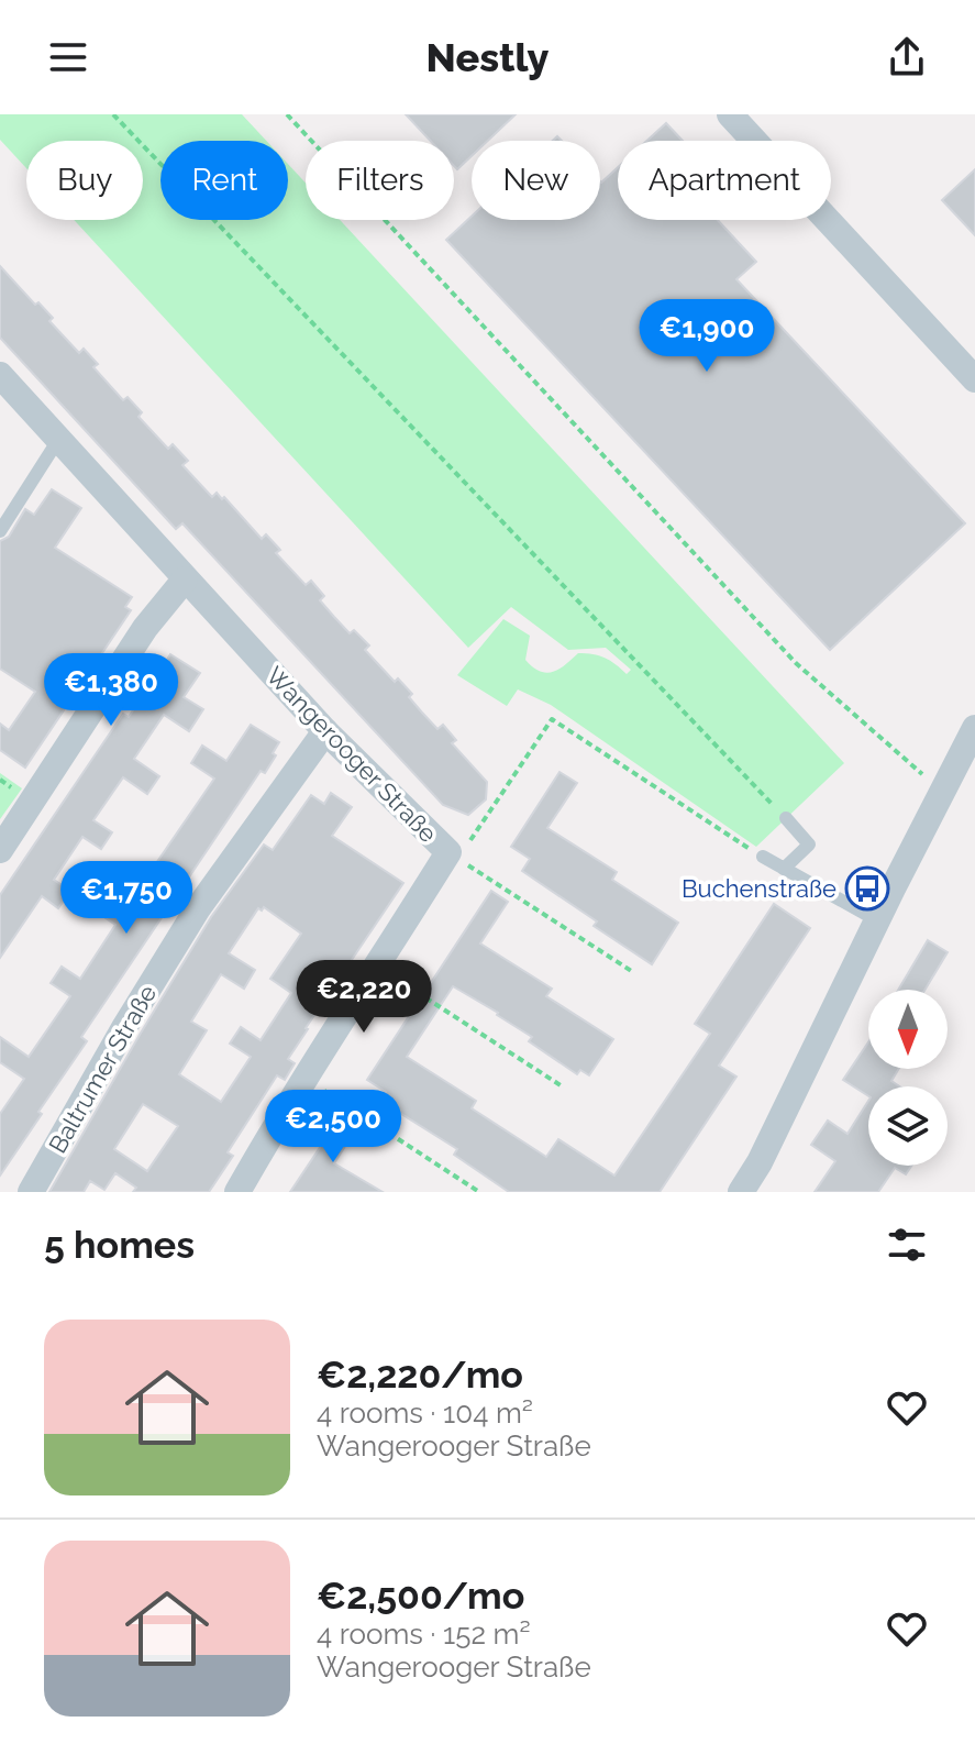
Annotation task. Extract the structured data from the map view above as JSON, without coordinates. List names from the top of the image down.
{
  "streets": {
    "street": ["Wangerooger Straße", "Baltrumer Straße"]
  },
  "crossings": [
    ["Wangerooger Straße", "Baltrumer Straße"]
  ],
  "places": {
    "bus stop": ["Buchenstraße"]
  },
  "north": "bottom",
  "page": {
    "header": "Nestly",
    "chip": [
      "Buy",
      "Rent",
      "Filters",
      "New",
      "Apartment"
    ],
    "price": [
      "€1,900",
      "€1,380",
      "€1,750",
      "€2,220",
      "€2,500"
    ],
    "heading": "5 homes",
    "list": [
      {
        "name": "€2,220/mo",
        "note": "4 rooms · 104 m² · Wangerooger Straße"
      },
      {
        "name": "€2,500/mo",
        "note": "4 rooms · 152 m² · Wangerooger Straße"
      }
    ]
  }
}
